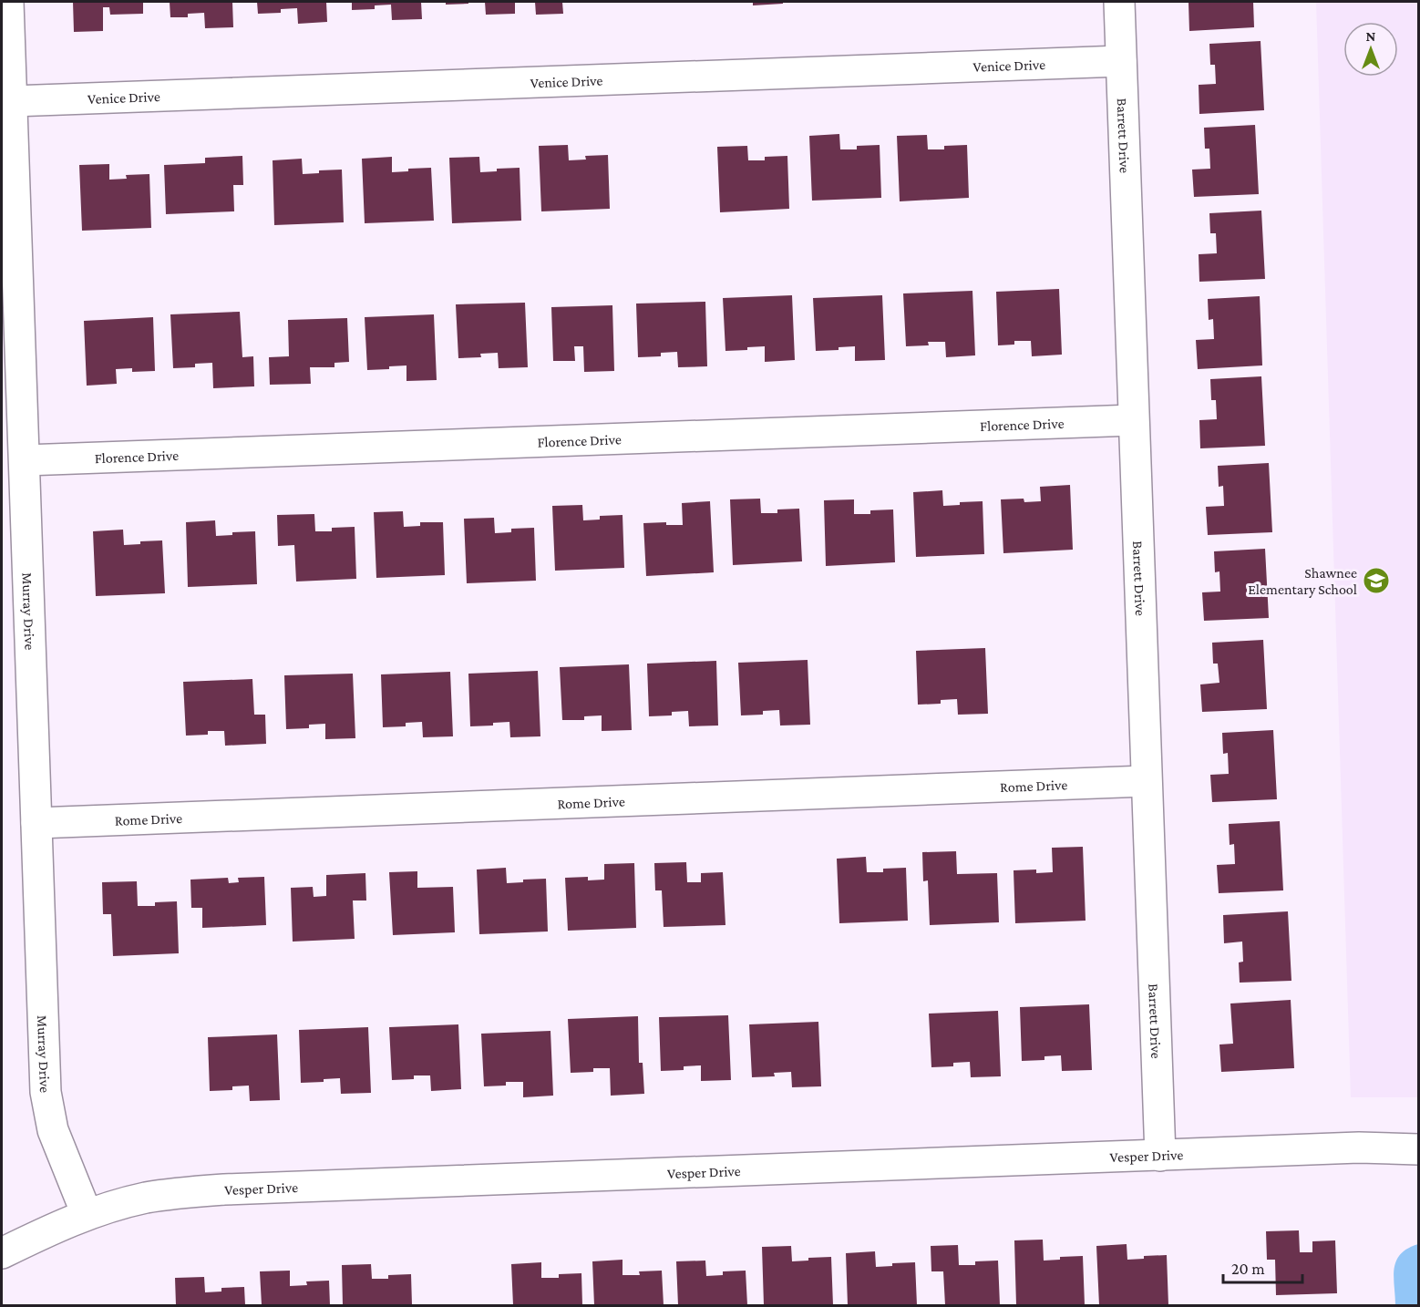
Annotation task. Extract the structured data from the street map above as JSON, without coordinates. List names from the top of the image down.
{
  "streets": {
    "street": [
      "Venice Drive",
      "Barrett Drive",
      "Florence Drive",
      "Murray Drive",
      "Rome Drive",
      "Vesper Drive"
    ]
  },
  "crossings": [
    ["Venice Drive", "Barrett Drive"],
    ["Venice Drive", "Murray Drive"],
    ["Barrett Drive", "Florence Drive"],
    ["Barrett Drive", "Rome Drive"],
    ["Barrett Drive", "Vesper Drive"],
    ["Florence Drive", "Murray Drive"],
    ["Murray Drive", "Rome Drive"],
    ["Murray Drive", "Vesper Drive"]
  ],
  "places": {
    "school or university": ["Shawnee Elementary School"]
  },
  "scale_bar": "20 m",
  "north": "top"
}
